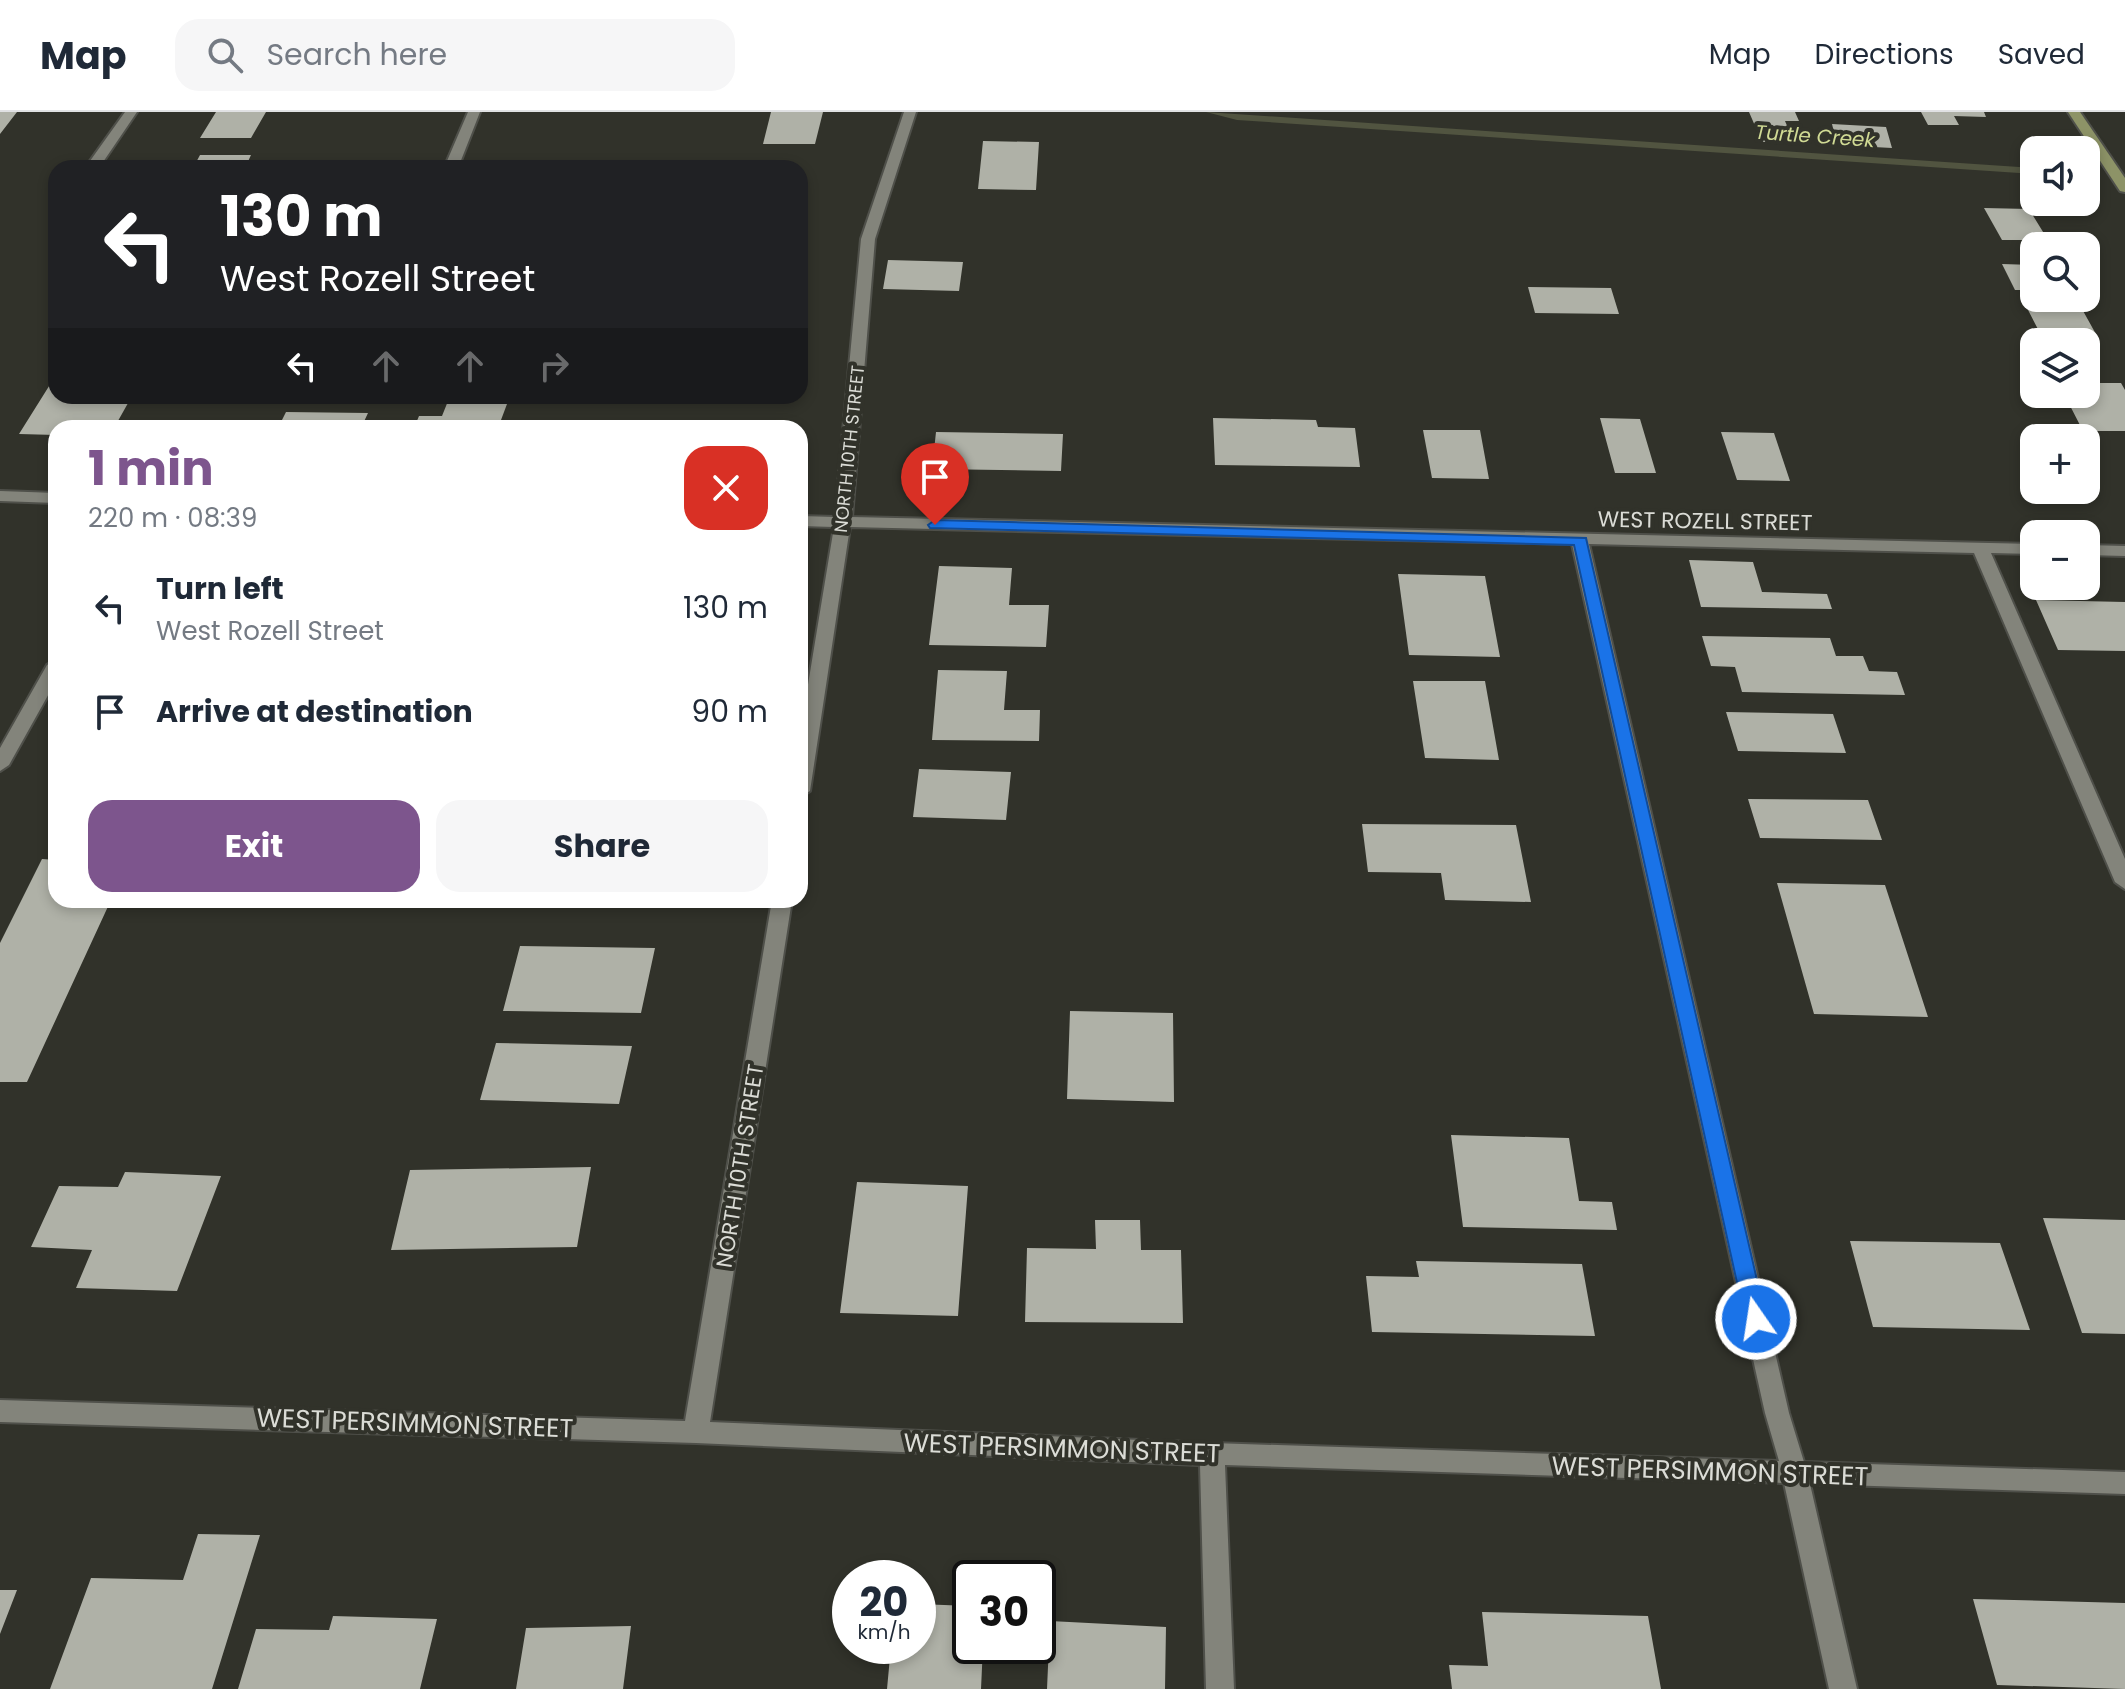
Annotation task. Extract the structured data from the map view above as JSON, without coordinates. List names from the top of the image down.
{
  "streets": {
    "street": ["NORTH 10TH STREET", "WEST ROZELL STREET", "WEST PERSIMMON STREET"]
  },
  "crossings": [
    ["NORTH 10TH STREET", "WEST ROZELL STREET"],
    ["NORTH 10TH STREET", "WEST PERSIMMON STREET"]
  ],
  "water": ["Turtle Creek"],
  "page": {
    "header": "Map",
    "search": "Search here",
    "nav": ["Map", "Directions", "Saved"],
    "map_buttons": ["+", "−"],
    "turn": ["130 m", "West Rozell Street"],
    "heading": ["1 min", "220 m · 08:39"],
    "list": [
      {
        "name": "Turn left",
        "note": "West Rozell Street",
        "value": "130 m"
      },
      {
        "name": "Arrive at destination",
        "value": "90 m"
      }
    ],
    "buttons": ["Exit", "Share"],
    "speed": "20 km/h",
    "limit": "30"
  }
}
